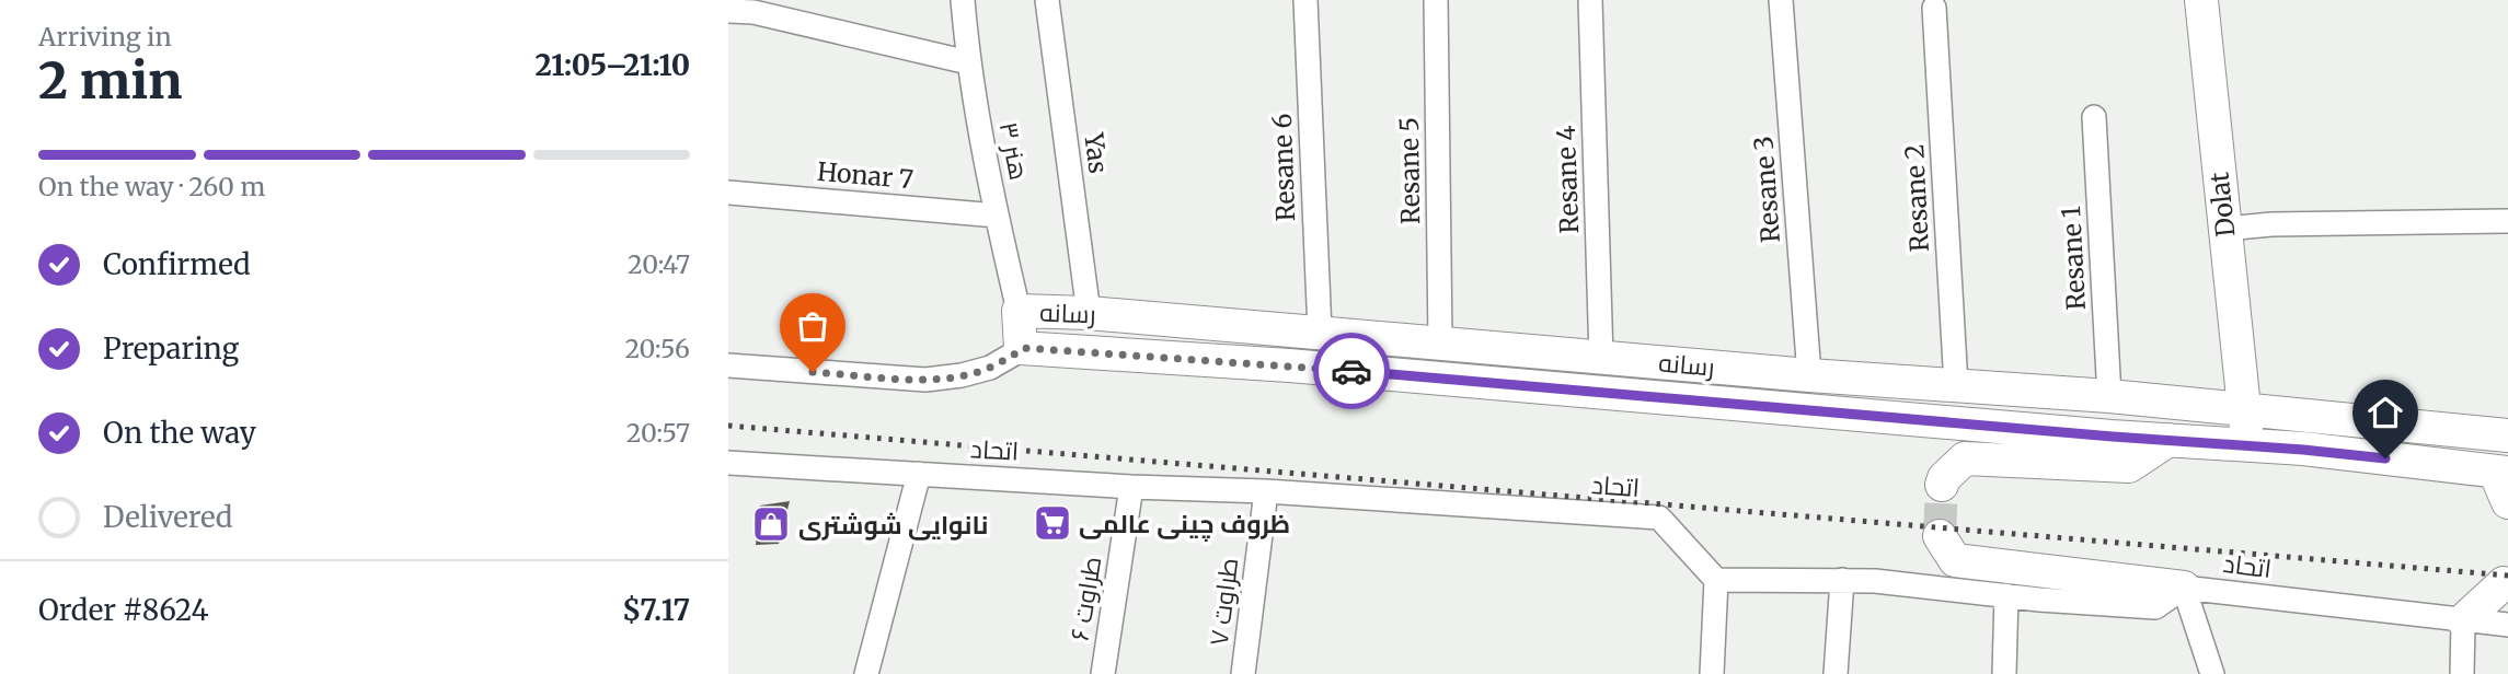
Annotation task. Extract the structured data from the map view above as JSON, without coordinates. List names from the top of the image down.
{
  "streets": {
    "street": [
      "هنر ۳",
      "Yas",
      "Resane 6",
      "Resane 5",
      "Honar 7",
      "Resane 4",
      "Resane 3",
      "Resane 2",
      "Dolat",
      "Resane 1",
      "رسانه",
      "اتحاد",
      "طراوت ۶",
      "طراوت ۷"
    ]
  },
  "crossings": [
    ["هنر ۳", "Honar 7"],
    ["هنر ۳", "رسانه"],
    ["Yas", "رسانه"],
    ["Resane 6", "رسانه"],
    ["Resane 5", "رسانه"],
    ["Resane 4", "رسانه"],
    ["Resane 3", "رسانه"],
    ["Resane 2", "رسانه"],
    ["Dolat", "رسانه"],
    ["Resane 1", "رسانه"],
    ["اتحاد", "طراوت ۶"],
    ["اتحاد", "طراوت ۷"]
  ],
  "places": {
    "supermarket": ["ظروف چینی عالمی"],
    "shop": ["نانوایی شوشتری"]
  },
  "page": {
    "heading": ["2 min", "Arriving in", "21:05–21:10"],
    "panel": ["Order #8624", "$7.17"],
    "bar": "On the way · 260 m",
    "list": [
      ["Confirmed", "20:47"],
      ["Preparing", "20:56"],
      ["On the way", "20:57"],
      "Delivered"
    ]
  }
}
